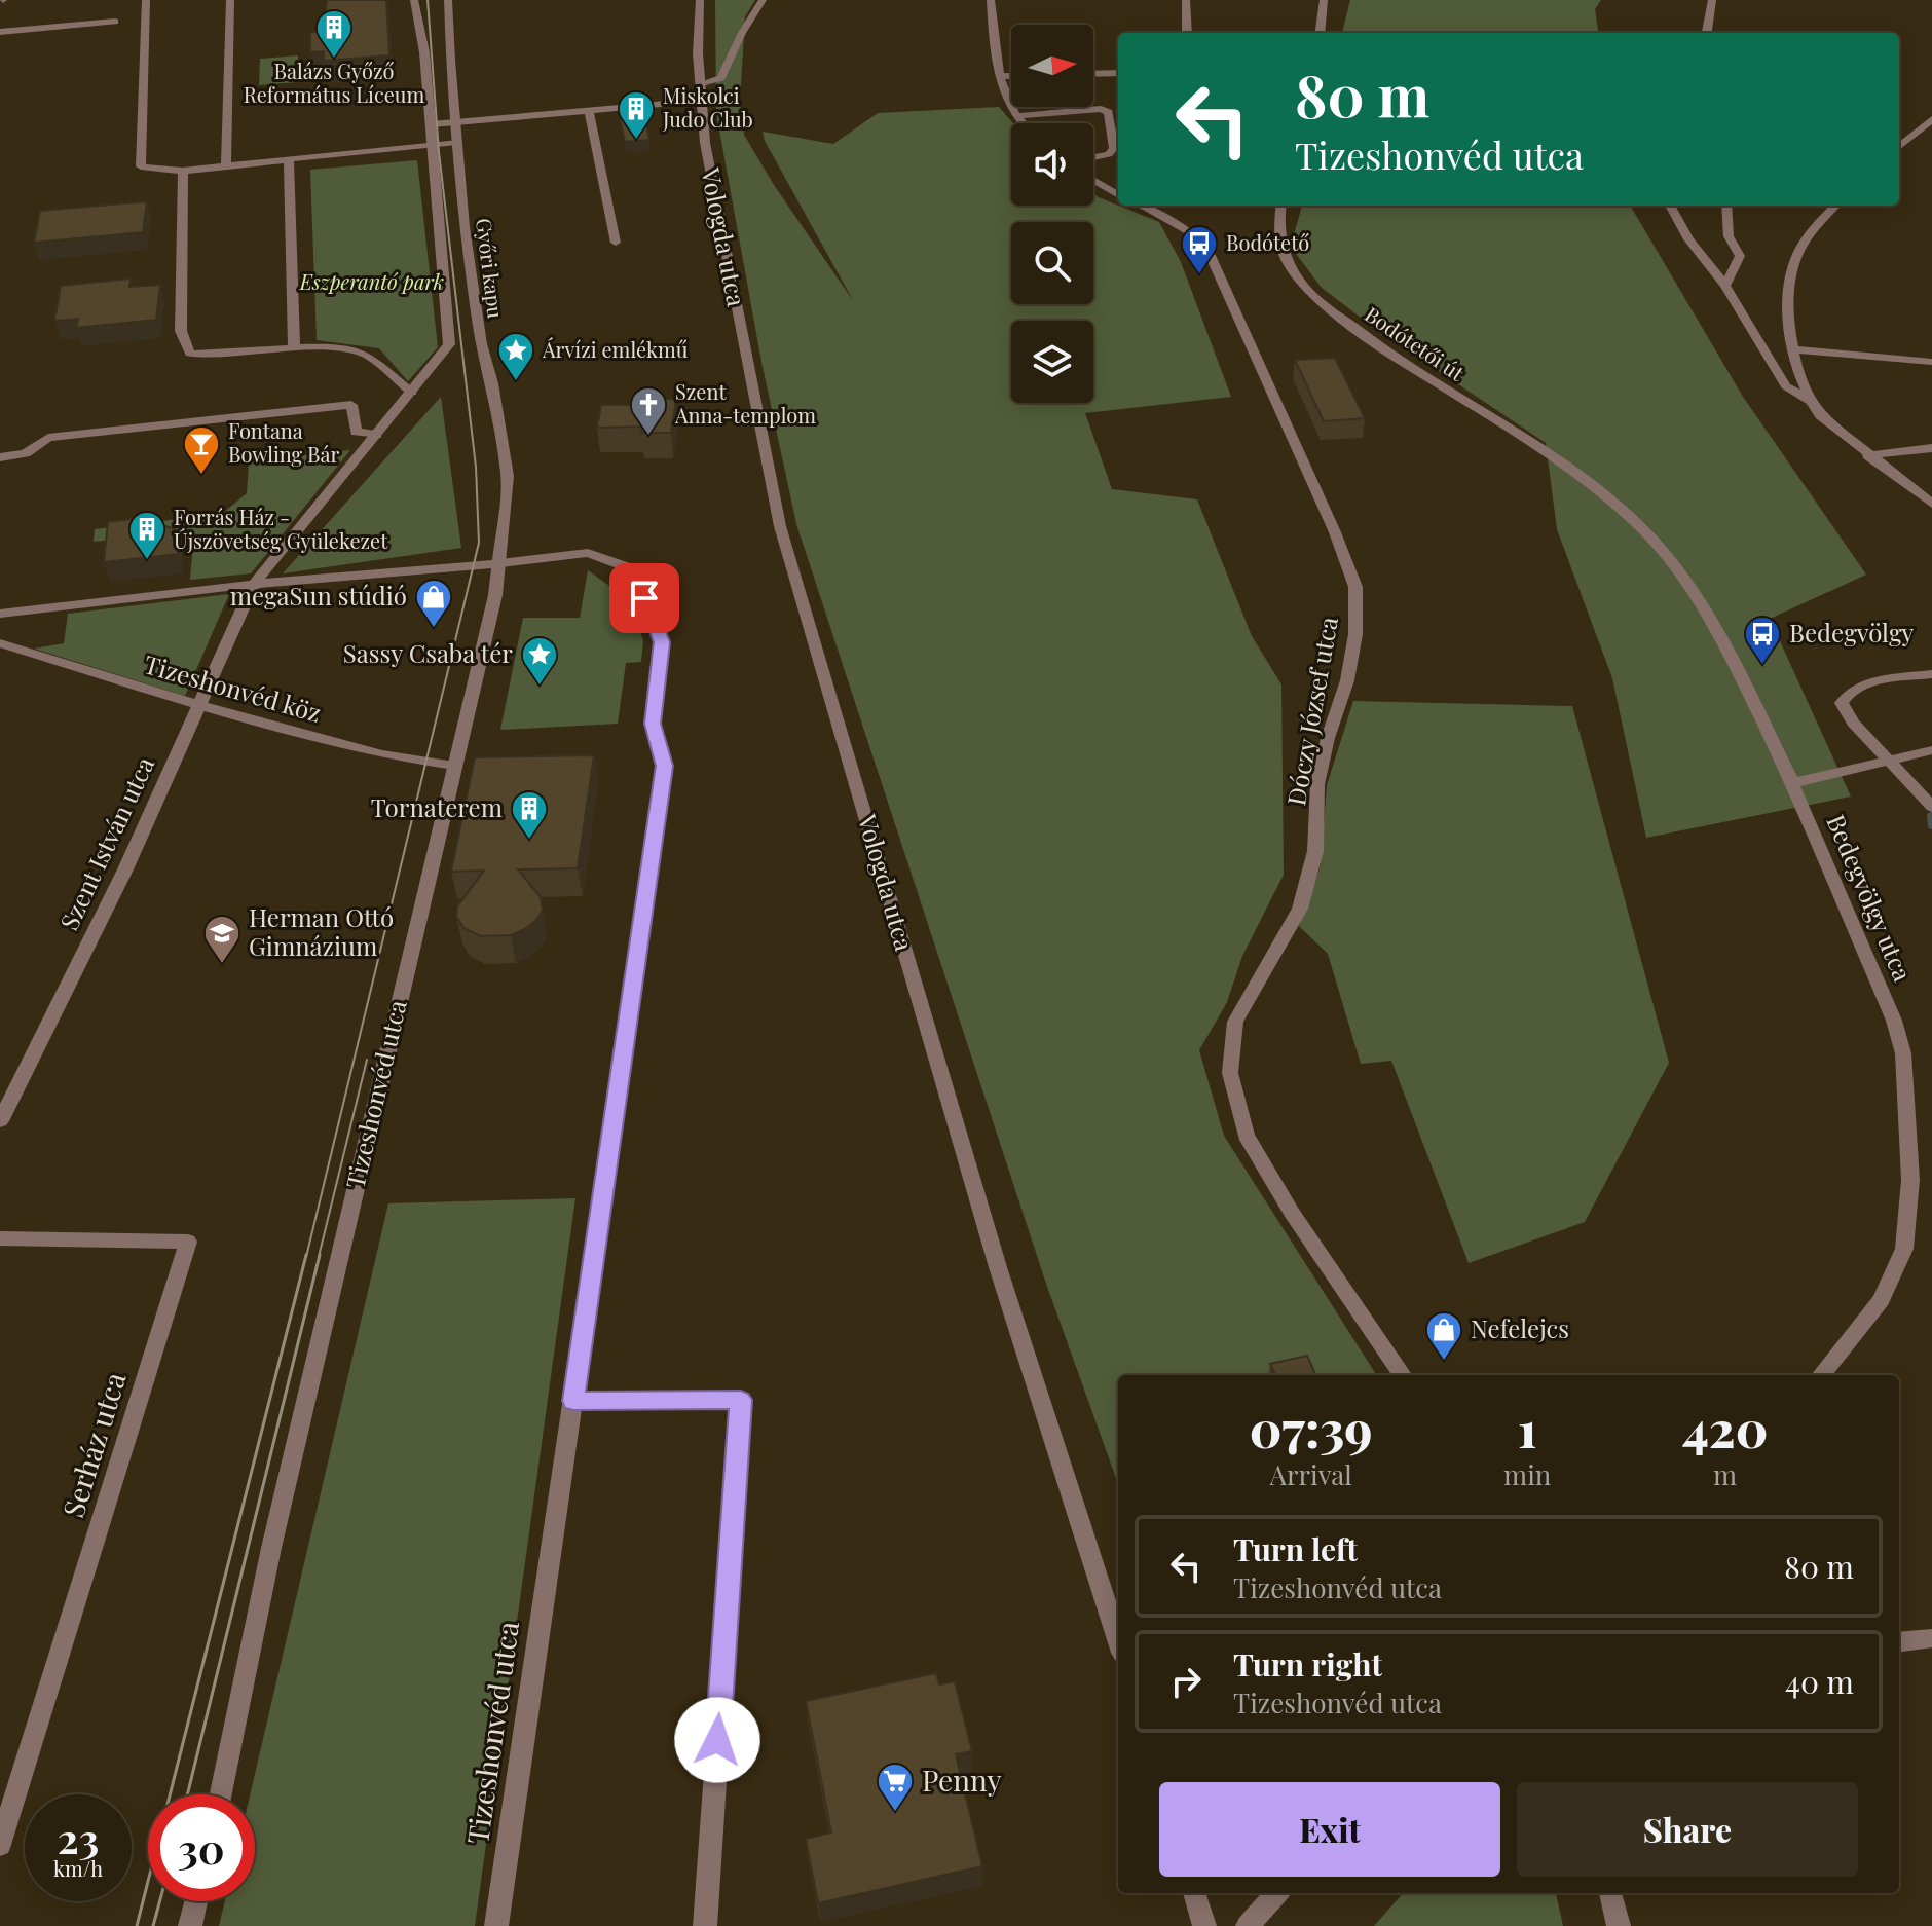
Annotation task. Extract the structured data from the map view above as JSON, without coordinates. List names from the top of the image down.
{
  "streets": {
    "street": [
      "Vologda utca",
      "Győri kapu",
      "Bodótetői út",
      "Tizeshonvéd köz",
      "Dóczy József utca",
      "Szent István utca",
      "Bedegvölgy utca",
      "Tizeshonvéd utca",
      "Serház utca"
    ]
  },
  "crossings": [
    ["Győri kapu", "Szent István utca"],
    ["Győri kapu", "Tizeshonvéd utca"],
    ["Bodótetői út", "Bedegvölgy utca"],
    ["Tizeshonvéd köz", "Szent István utca"],
    ["Tizeshonvéd köz", "Tizeshonvéd utca"]
  ],
  "parks": ["Eszperantó park"],
  "places": {
    "building": [
      "Balázs Győző Református Líceum",
      "Miskolci Judo Club",
      "Forrás Ház - Újszövetség Gyülekezet",
      "Tornaterem"
    ],
    "bus stop": ["Bodótető", "Bedegvölgy"],
    "place": ["Árvízi emlékmű", "Sassy Csaba tér"],
    "church": ["Szent Anna-templom"],
    "bar": ["Fontana Bowling Bár"],
    "shop": ["megaSun stúdió", "Nefelejcs"],
    "school or university": ["Herman Ottó Gimnázium"],
    "supermarket": ["Penny"]
  },
  "north": "right",
  "page": {
    "turn": ["80 m", "Tizeshonvéd utca"],
    "eta": [
      "07:39",
      "Arrival",
      "1",
      "min",
      "420",
      "m"
    ],
    "list": [
      {
        "name": "Turn left",
        "note": "Tizeshonvéd utca",
        "value": "80 m"
      },
      {
        "name": "Turn right",
        "note": "Tizeshonvéd utca",
        "value": "40 m"
      }
    ],
    "buttons": ["Exit", "Share"],
    "speed": "23 km/h",
    "limit": "30"
  }
}
